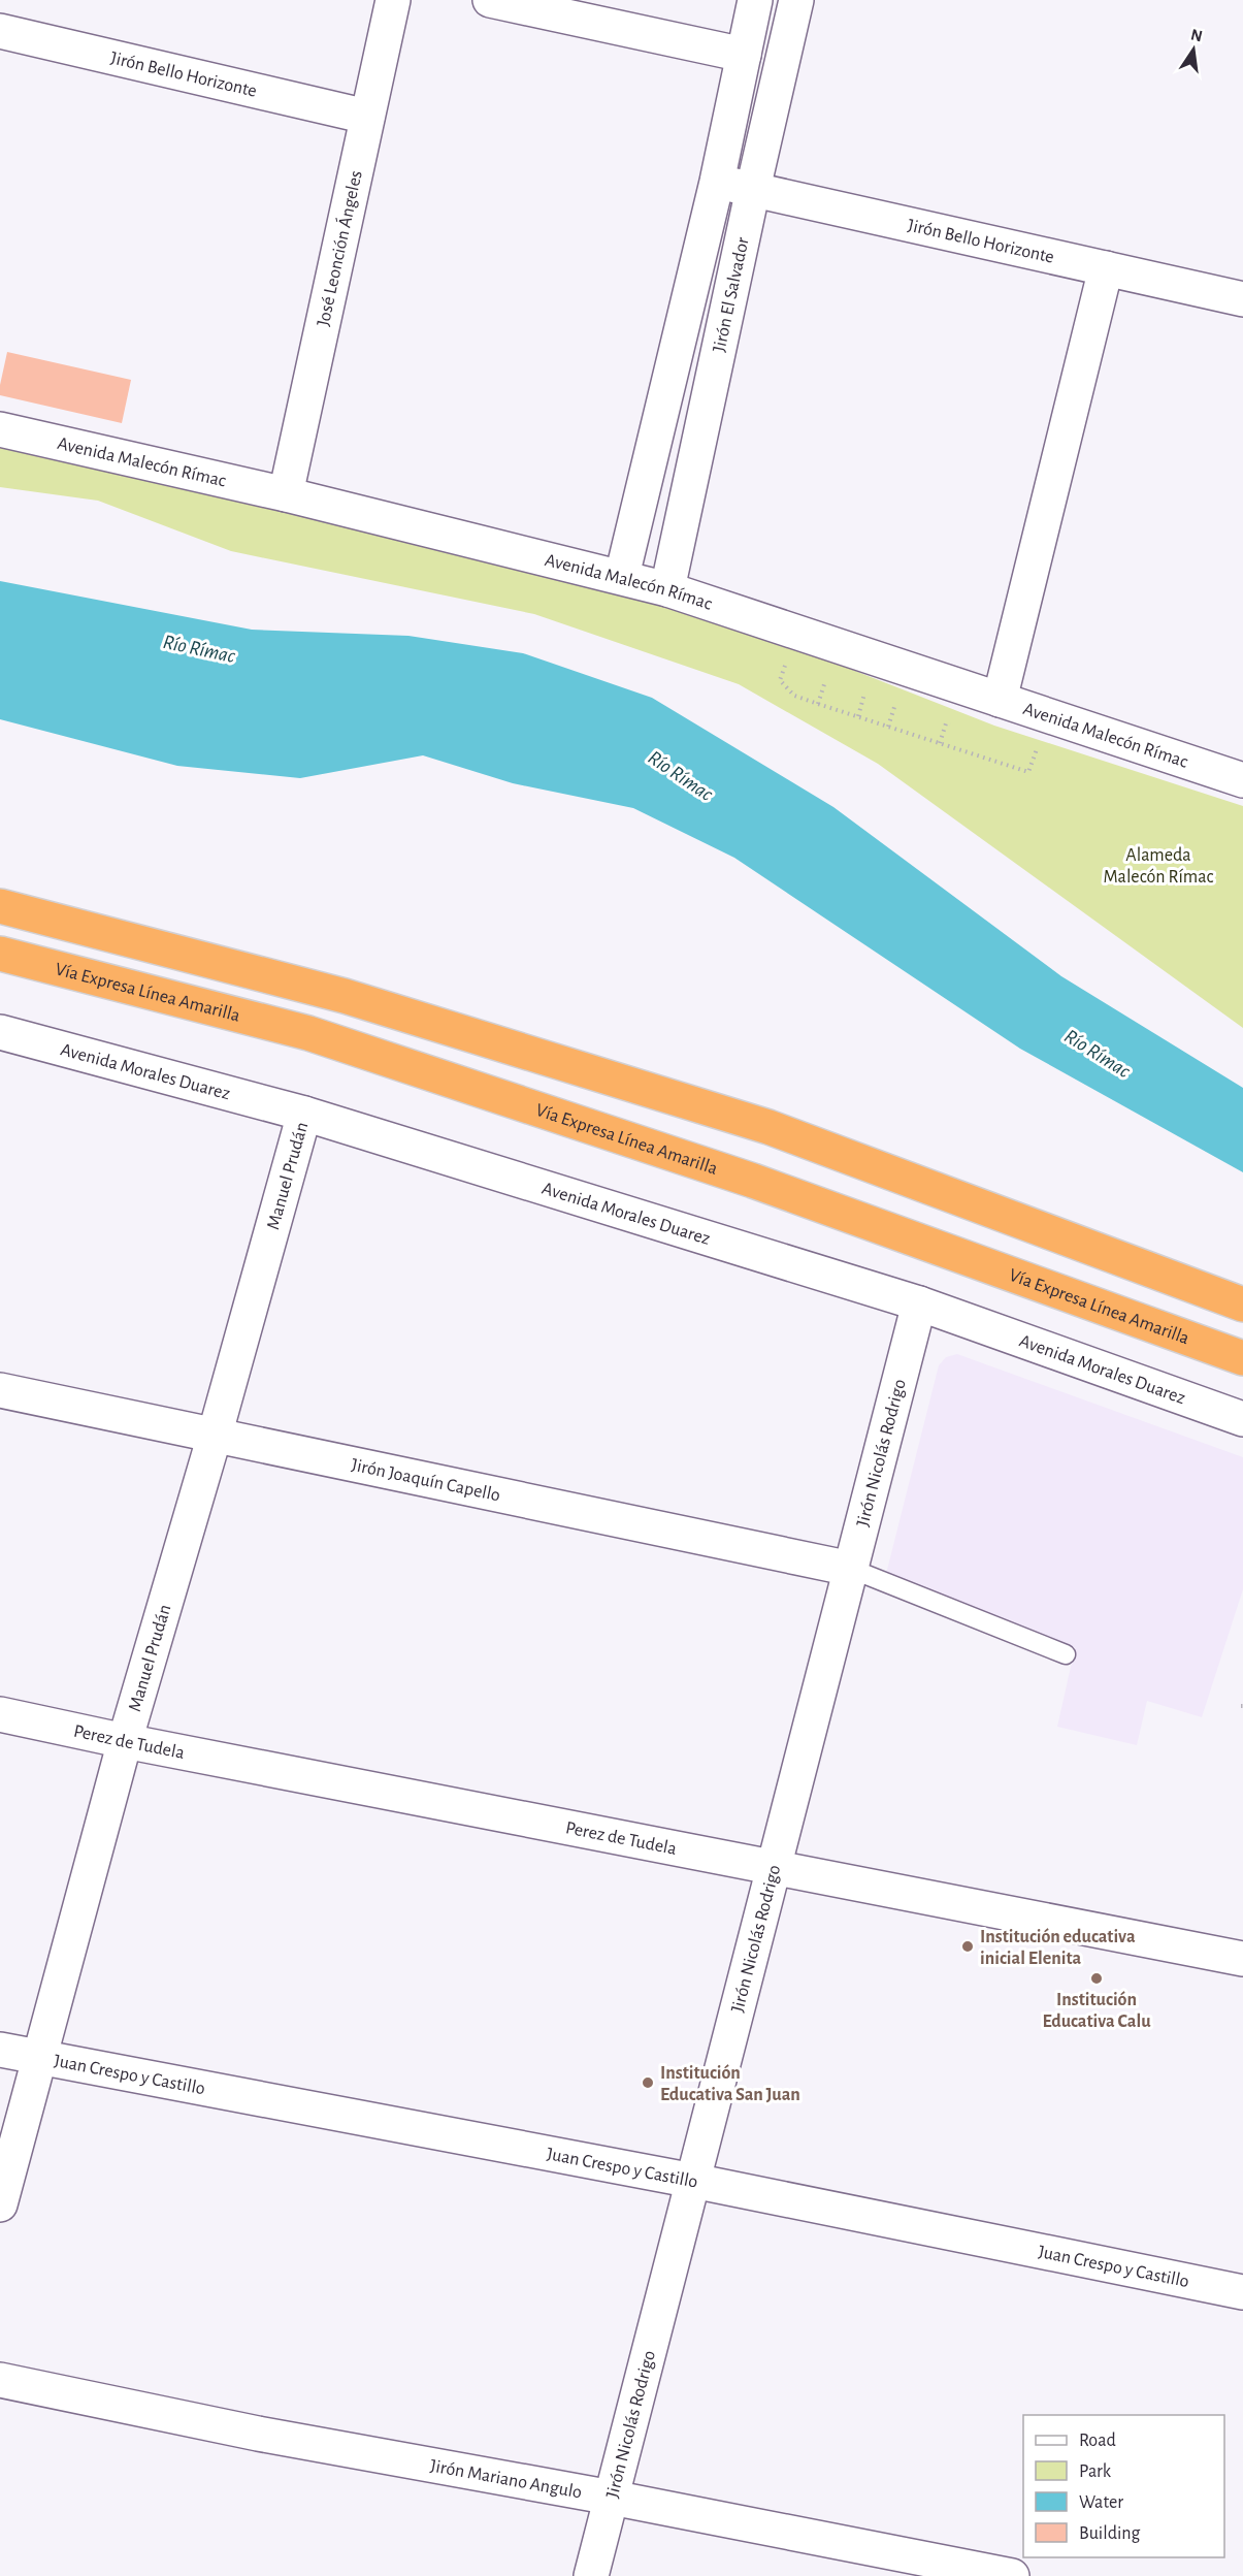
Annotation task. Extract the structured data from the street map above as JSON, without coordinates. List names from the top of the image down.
{
  "streets": {
    "highway": ["Vía Expresa Línea Amarilla"],
    "street": [
      "Jirón Bello Horizonte",
      "José Leonción Ángeles",
      "Jirón El Salvador",
      "Avenida Malecón Rímac",
      "Avenida Morales Duarez",
      "Manuel Prudán",
      "Jirón Nicolás Rodrigo",
      "Jirón Joaquín Capello",
      "Perez de Tudela",
      "Juan Crespo y Castillo",
      "Jirón Mariano Angulo"
    ]
  },
  "crossings": [
    ["Jirón Bello Horizonte", "José Leonción Ángeles"],
    ["Jirón Bello Horizonte", "Jirón El Salvador"],
    ["José Leonción Ángeles", "Avenida Malecón Rímac"],
    ["Jirón El Salvador", "Avenida Malecón Rímac"],
    ["Avenida Morales Duarez", "Manuel Prudán"],
    ["Avenida Morales Duarez", "Jirón Nicolás Rodrigo"],
    ["Manuel Prudán", "Jirón Joaquín Capello"],
    ["Manuel Prudán", "Perez de Tudela"],
    ["Manuel Prudán", "Juan Crespo y Castillo"],
    ["Jirón Nicolás Rodrigo", "Jirón Joaquín Capello"],
    ["Jirón Nicolás Rodrigo", "Perez de Tudela"],
    ["Jirón Nicolás Rodrigo", "Juan Crespo y Castillo"],
    ["Jirón Nicolás Rodrigo", "Jirón Mariano Angulo"]
  ],
  "water": ["Río Rímac"],
  "parks": ["Alameda Malecón Rímac"],
  "places": ["Institución educativa inicial Elenita", "Institución Educativa Calu", "Institución Educativa San Juan"],
  "legend": [
    "Road",
    "Park",
    "Water",
    "Building"
  ],
  "north": "top"
}
